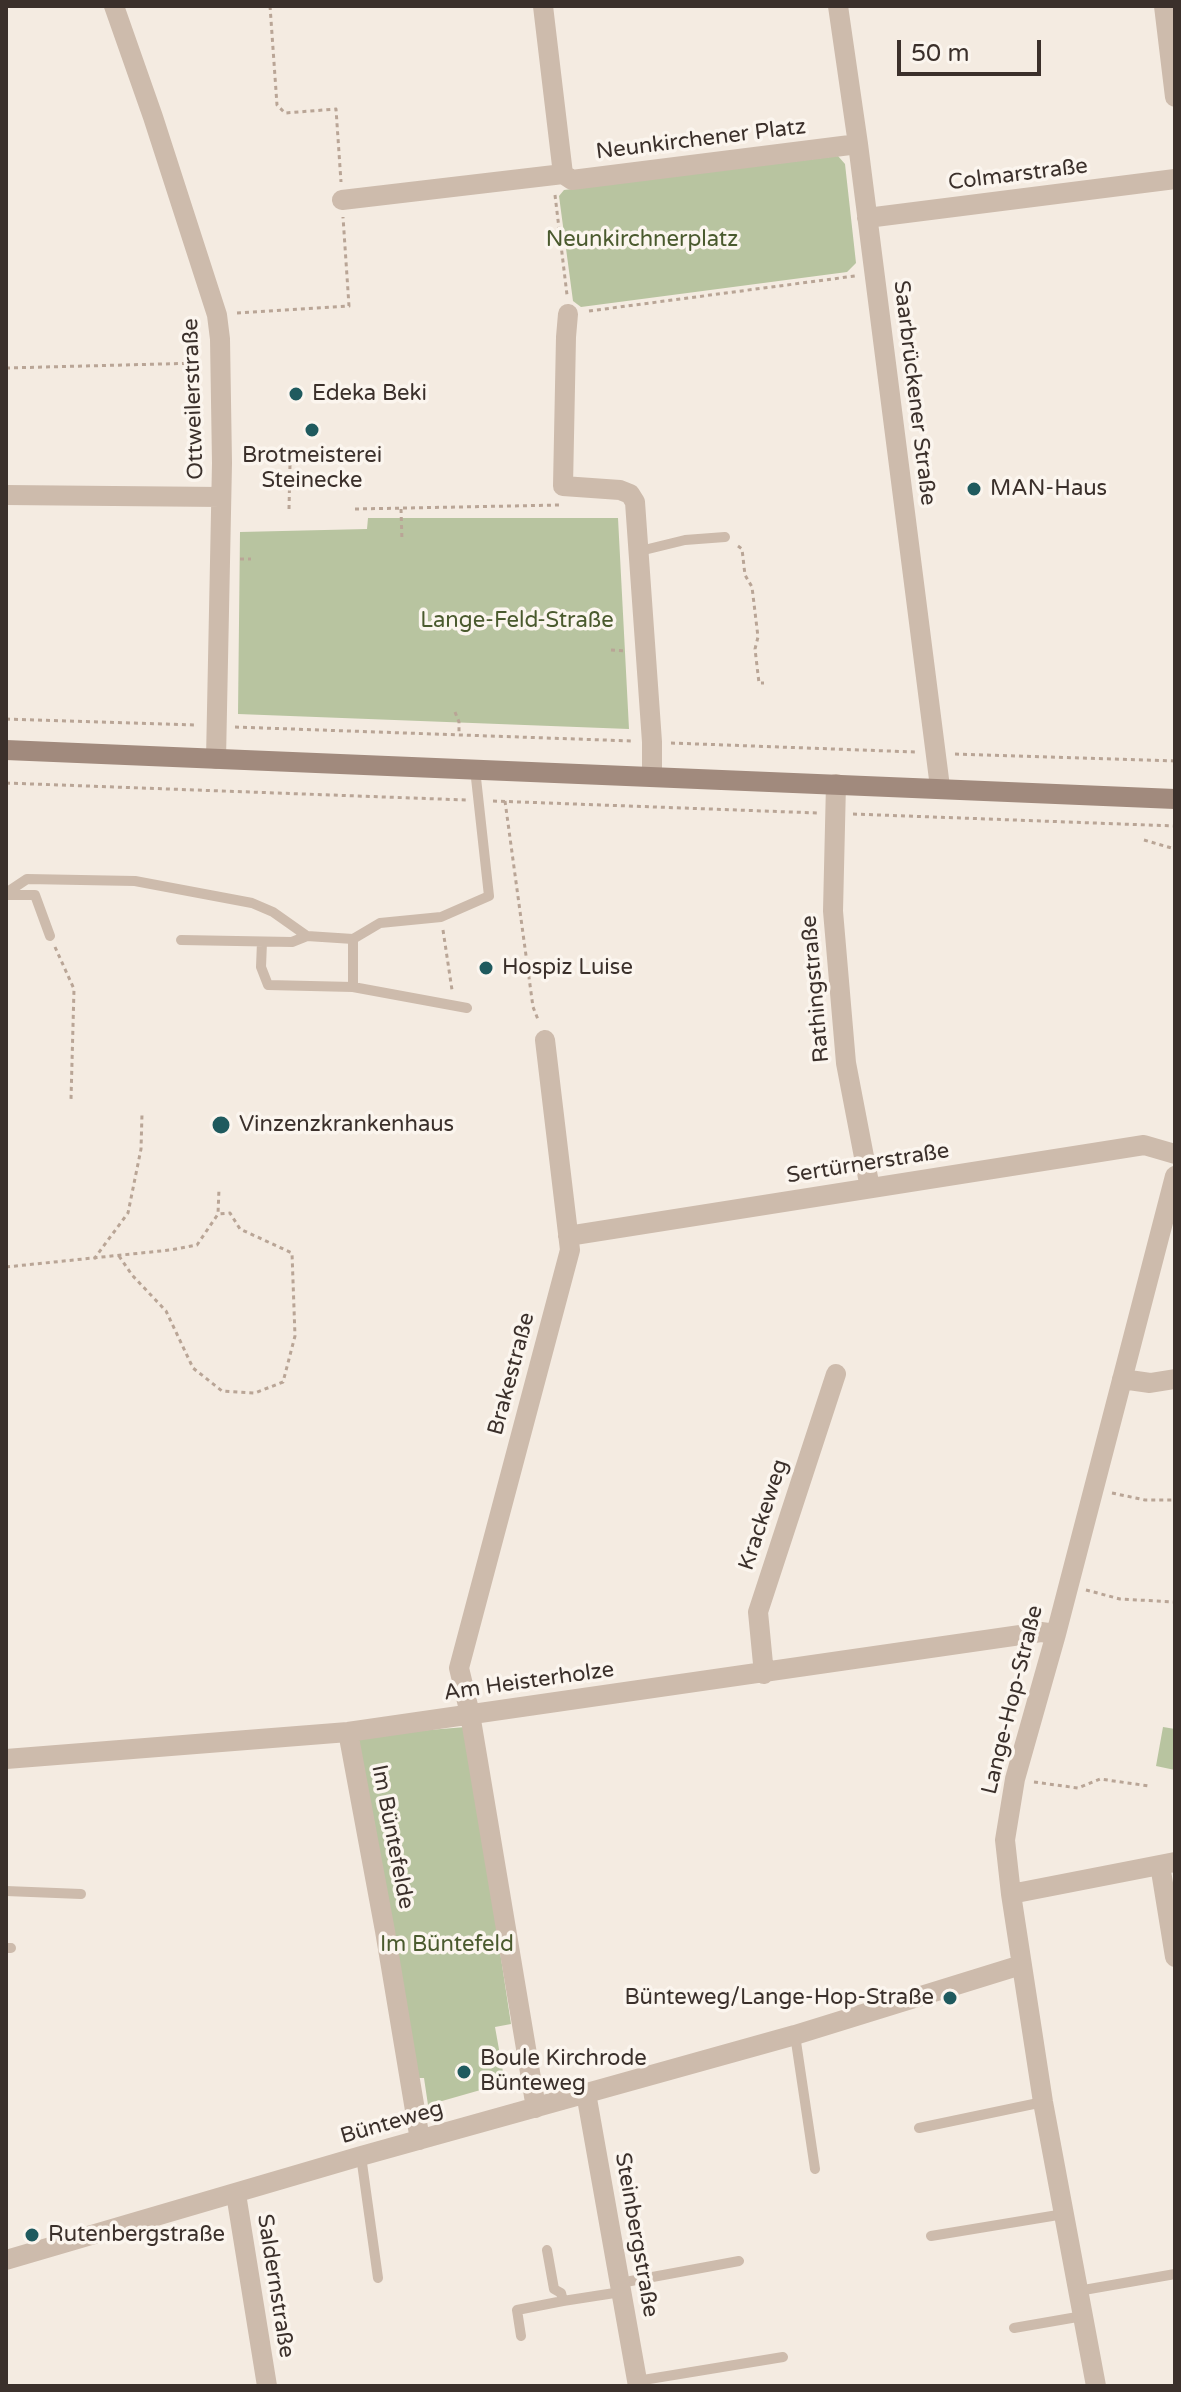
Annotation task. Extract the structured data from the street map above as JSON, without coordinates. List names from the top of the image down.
{
  "streets": {
    "street": [
      "Neunkirchener Platz",
      "Colmarstraße",
      "Saarbrückener Straße",
      "Ottweilerstraße",
      "Rathingstraße",
      "Sertürnerstraße",
      "Brakestraße",
      "Krackeweg",
      "Am Heisterholze",
      "Lange-Hop-Straße",
      "Im Büntefelde",
      "Bünteweg",
      "Steinbergstraße",
      "Saldernstraße"
    ]
  },
  "crossings": [
    ["Neunkirchener Platz", "Saarbrückener Straße"],
    ["Colmarstraße", "Saarbrückener Straße"],
    ["Rathingstraße", "Sertürnerstraße"],
    ["Sertürnerstraße", "Brakestraße"],
    ["Brakestraße", "Am Heisterholze"],
    ["Krackeweg", "Am Heisterholze"],
    ["Am Heisterholze", "Lange-Hop-Straße"],
    ["Am Heisterholze", "Im Büntefelde"],
    ["Lange-Hop-Straße", "Bünteweg"],
    ["Im Büntefelde", "Bünteweg"],
    ["Bünteweg", "Steinbergstraße"],
    ["Bünteweg", "Saldernstraße"]
  ],
  "parks": ["Neunkirchnerplatz", "Lange-Feld-Straße", "Im Büntefeld"],
  "places": [
    "Edeka Beki",
    "Brotmeisterei Steinecke",
    "MAN-Haus",
    "Hospiz Luise",
    "Vinzenzkrankenhaus",
    "Bünteweg/Lange-Hop-Straße",
    "Boule Kirchrode Bünteweg",
    "Rutenbergstraße"
  ],
  "scale_bar": "50 m"
}
